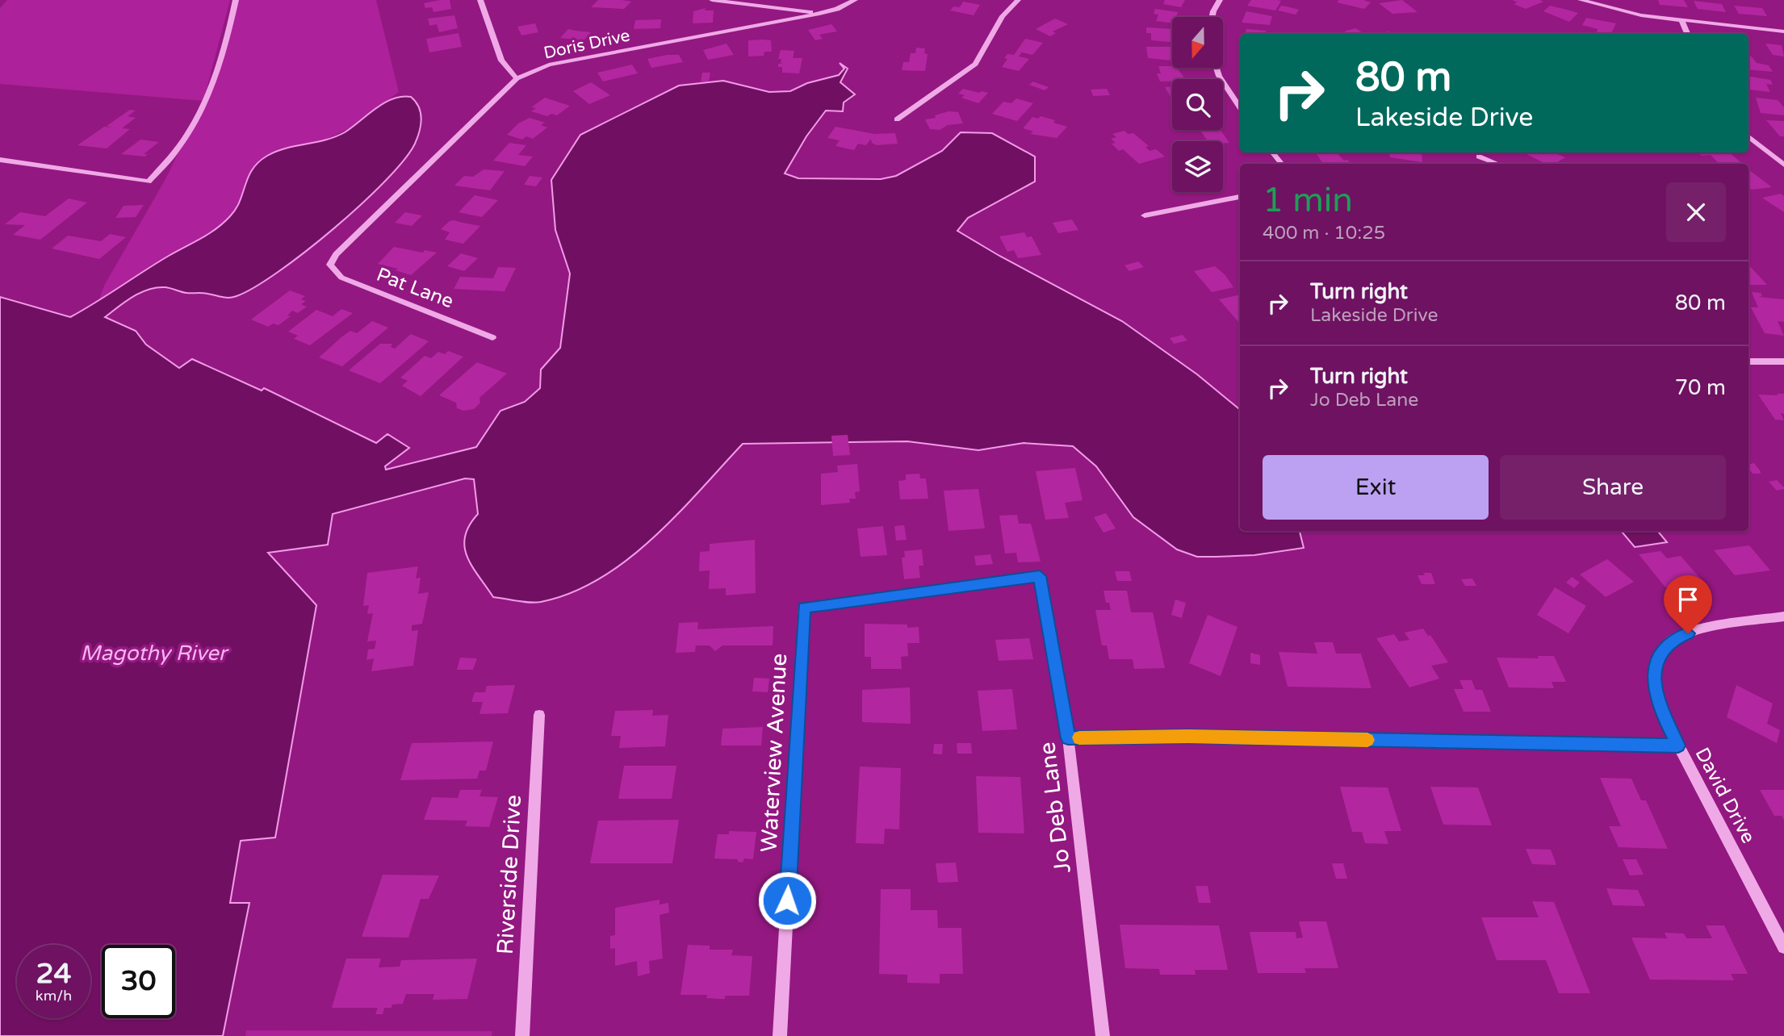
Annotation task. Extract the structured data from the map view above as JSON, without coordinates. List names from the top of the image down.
{
  "streets": {
    "street": [
      "Doris Drive",
      "Pat Lane",
      "Waterview Avenue",
      "David Drive",
      "Jo Deb Lane",
      "Riverside Drive"
    ]
  },
  "crossings": [
    ["Doris Drive", "Pat Lane"]
  ],
  "water": ["Magothy River"],
  "north": "bottom",
  "page": {
    "turn": ["80 m", "Lakeside Drive"],
    "heading": ["1 min", "400 m · 10:25"],
    "list": [
      {
        "name": "Turn right",
        "note": "Lakeside Drive",
        "value": "80 m"
      },
      {
        "name": "Turn right",
        "note": "Jo Deb Lane",
        "value": "70 m"
      }
    ],
    "buttons": ["Exit", "Share"],
    "speed": "24 km/h",
    "limit": "30"
  }
}
